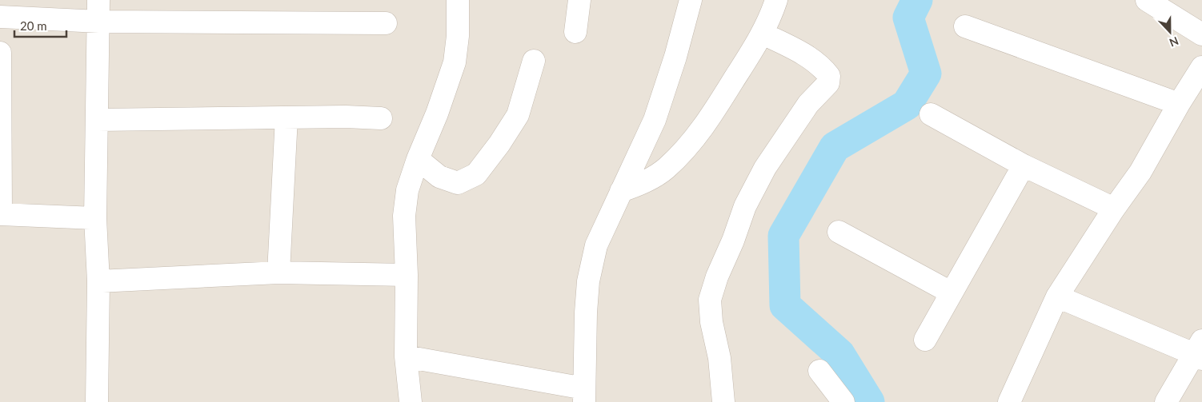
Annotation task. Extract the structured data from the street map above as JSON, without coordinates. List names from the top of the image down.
{
  "scale_bar": "20 m",
  "north": "bottom"
}
